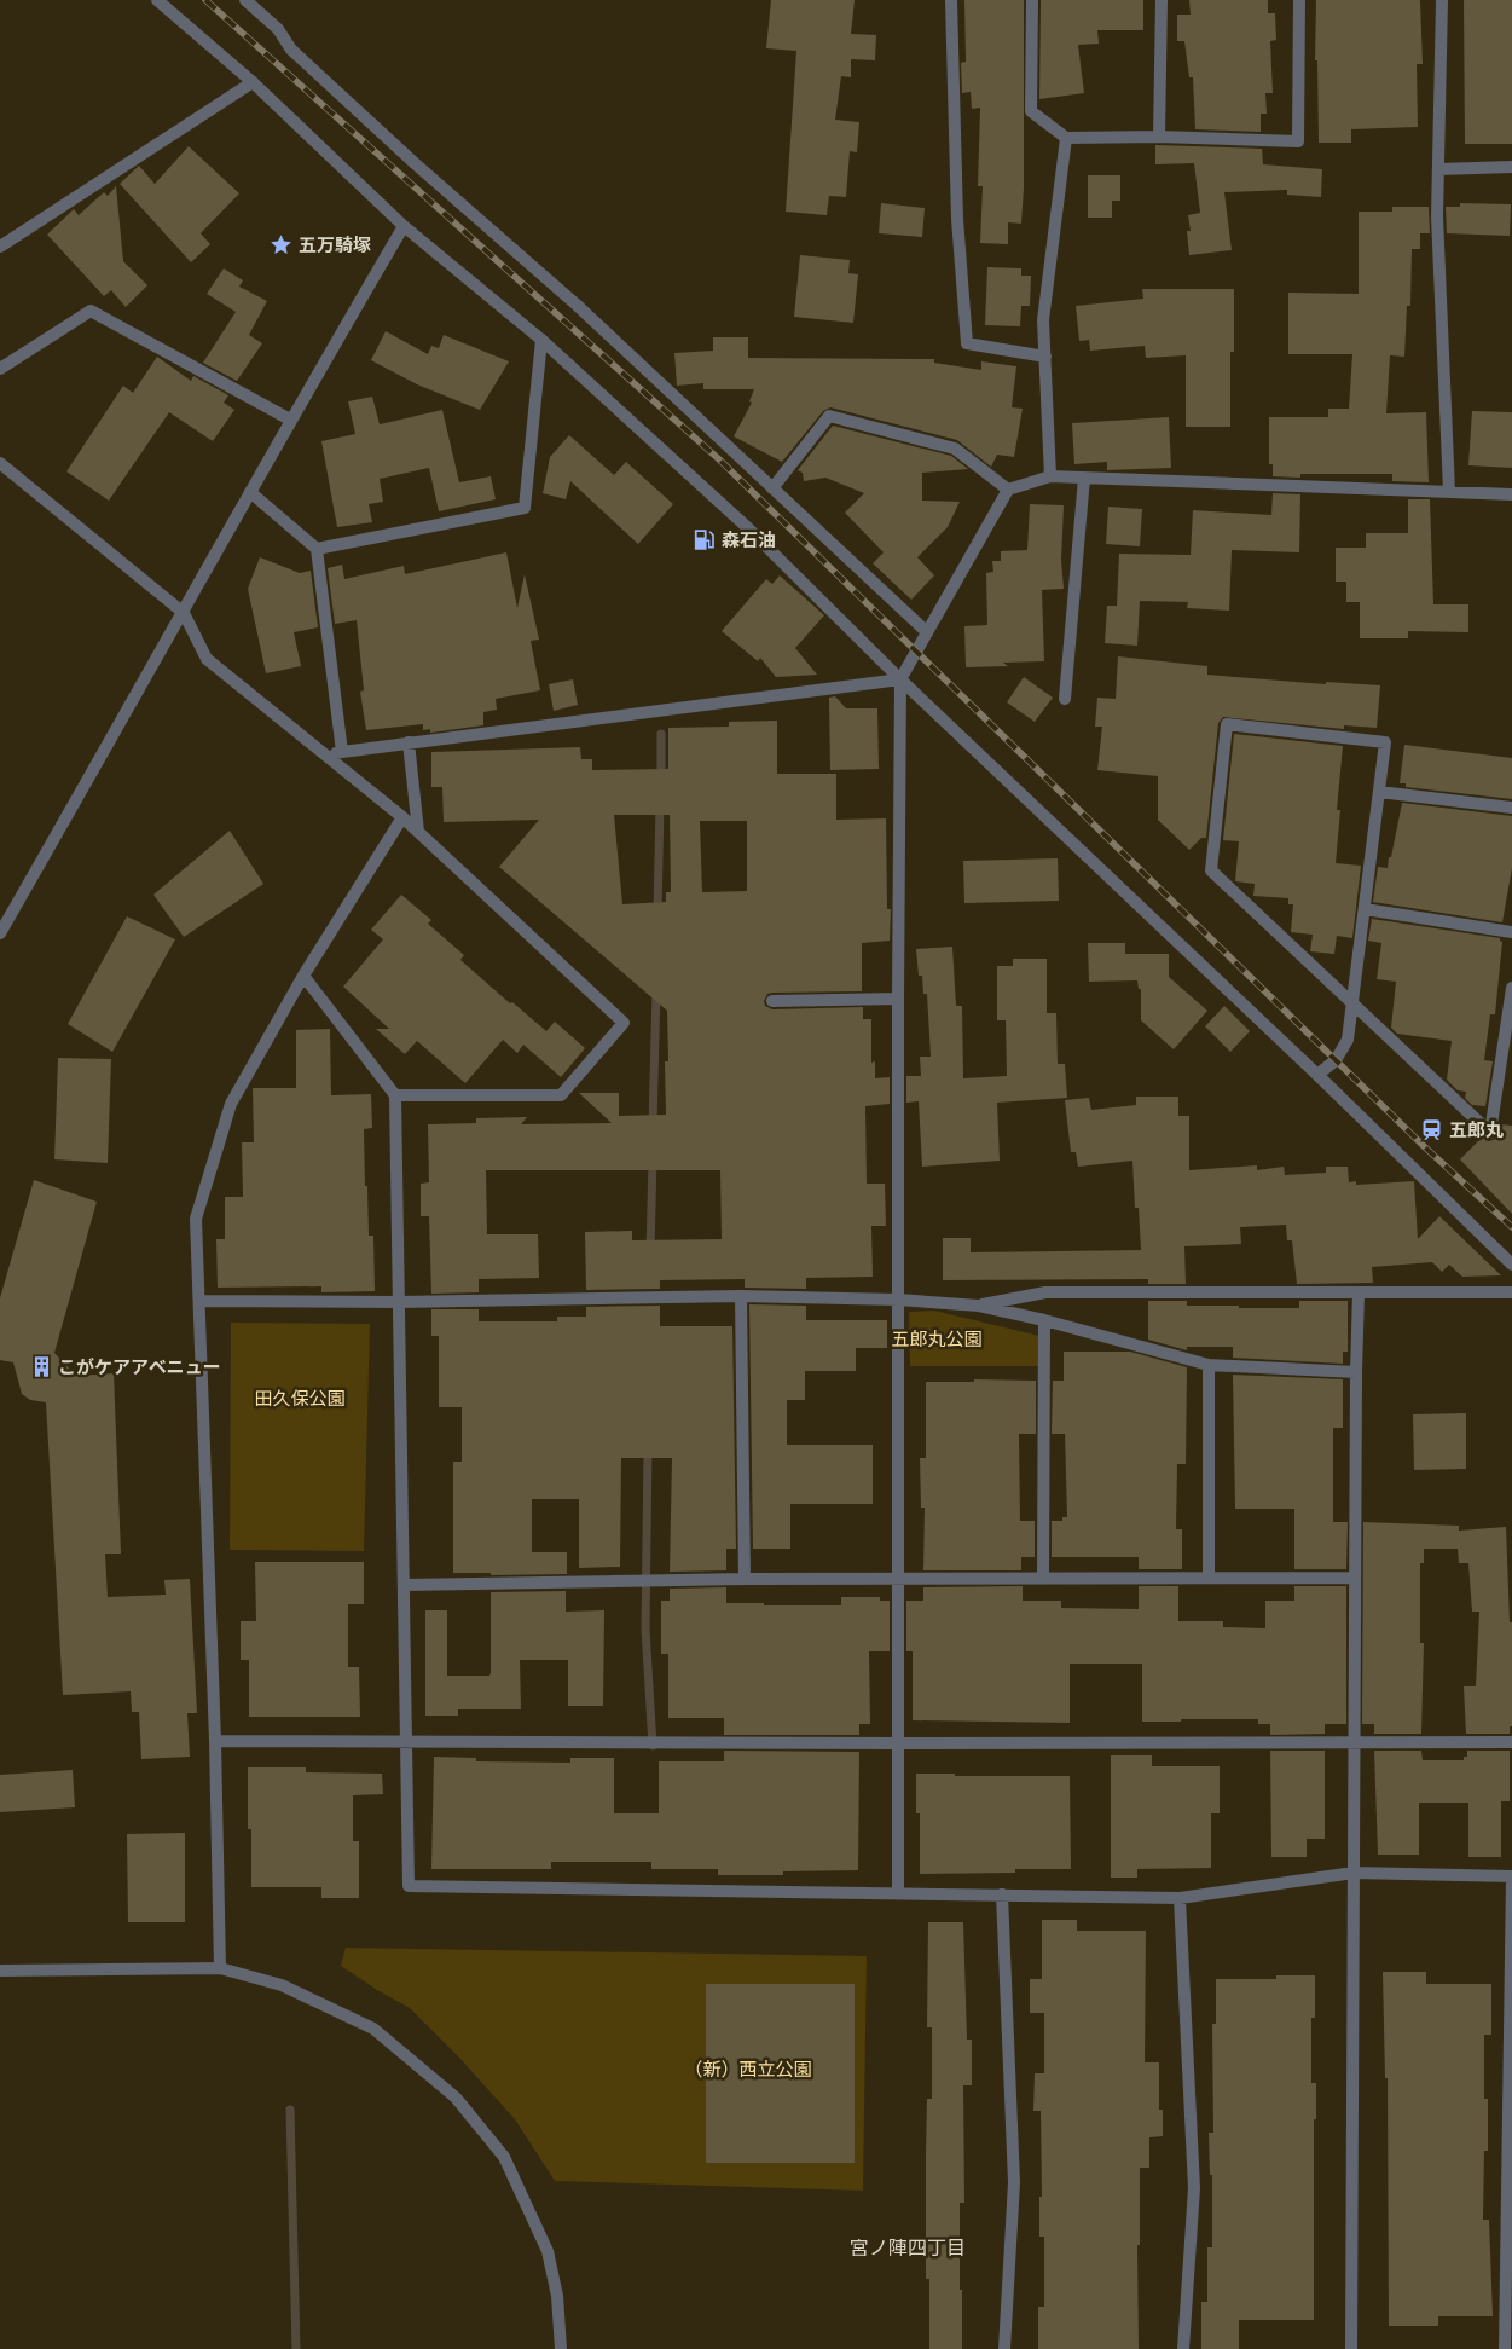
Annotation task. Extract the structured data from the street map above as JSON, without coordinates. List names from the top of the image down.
{
  "districts": ["宮ノ陣四丁目"],
  "parks": ["五郎丸公園", "田久保公園", "（新）西立公園"],
  "places": {
    "place": ["五万騎塚"],
    "fuel station": ["森石油"],
    "station": ["五郎丸"],
    "building": ["こがケアアベニュー"]
  }
}
